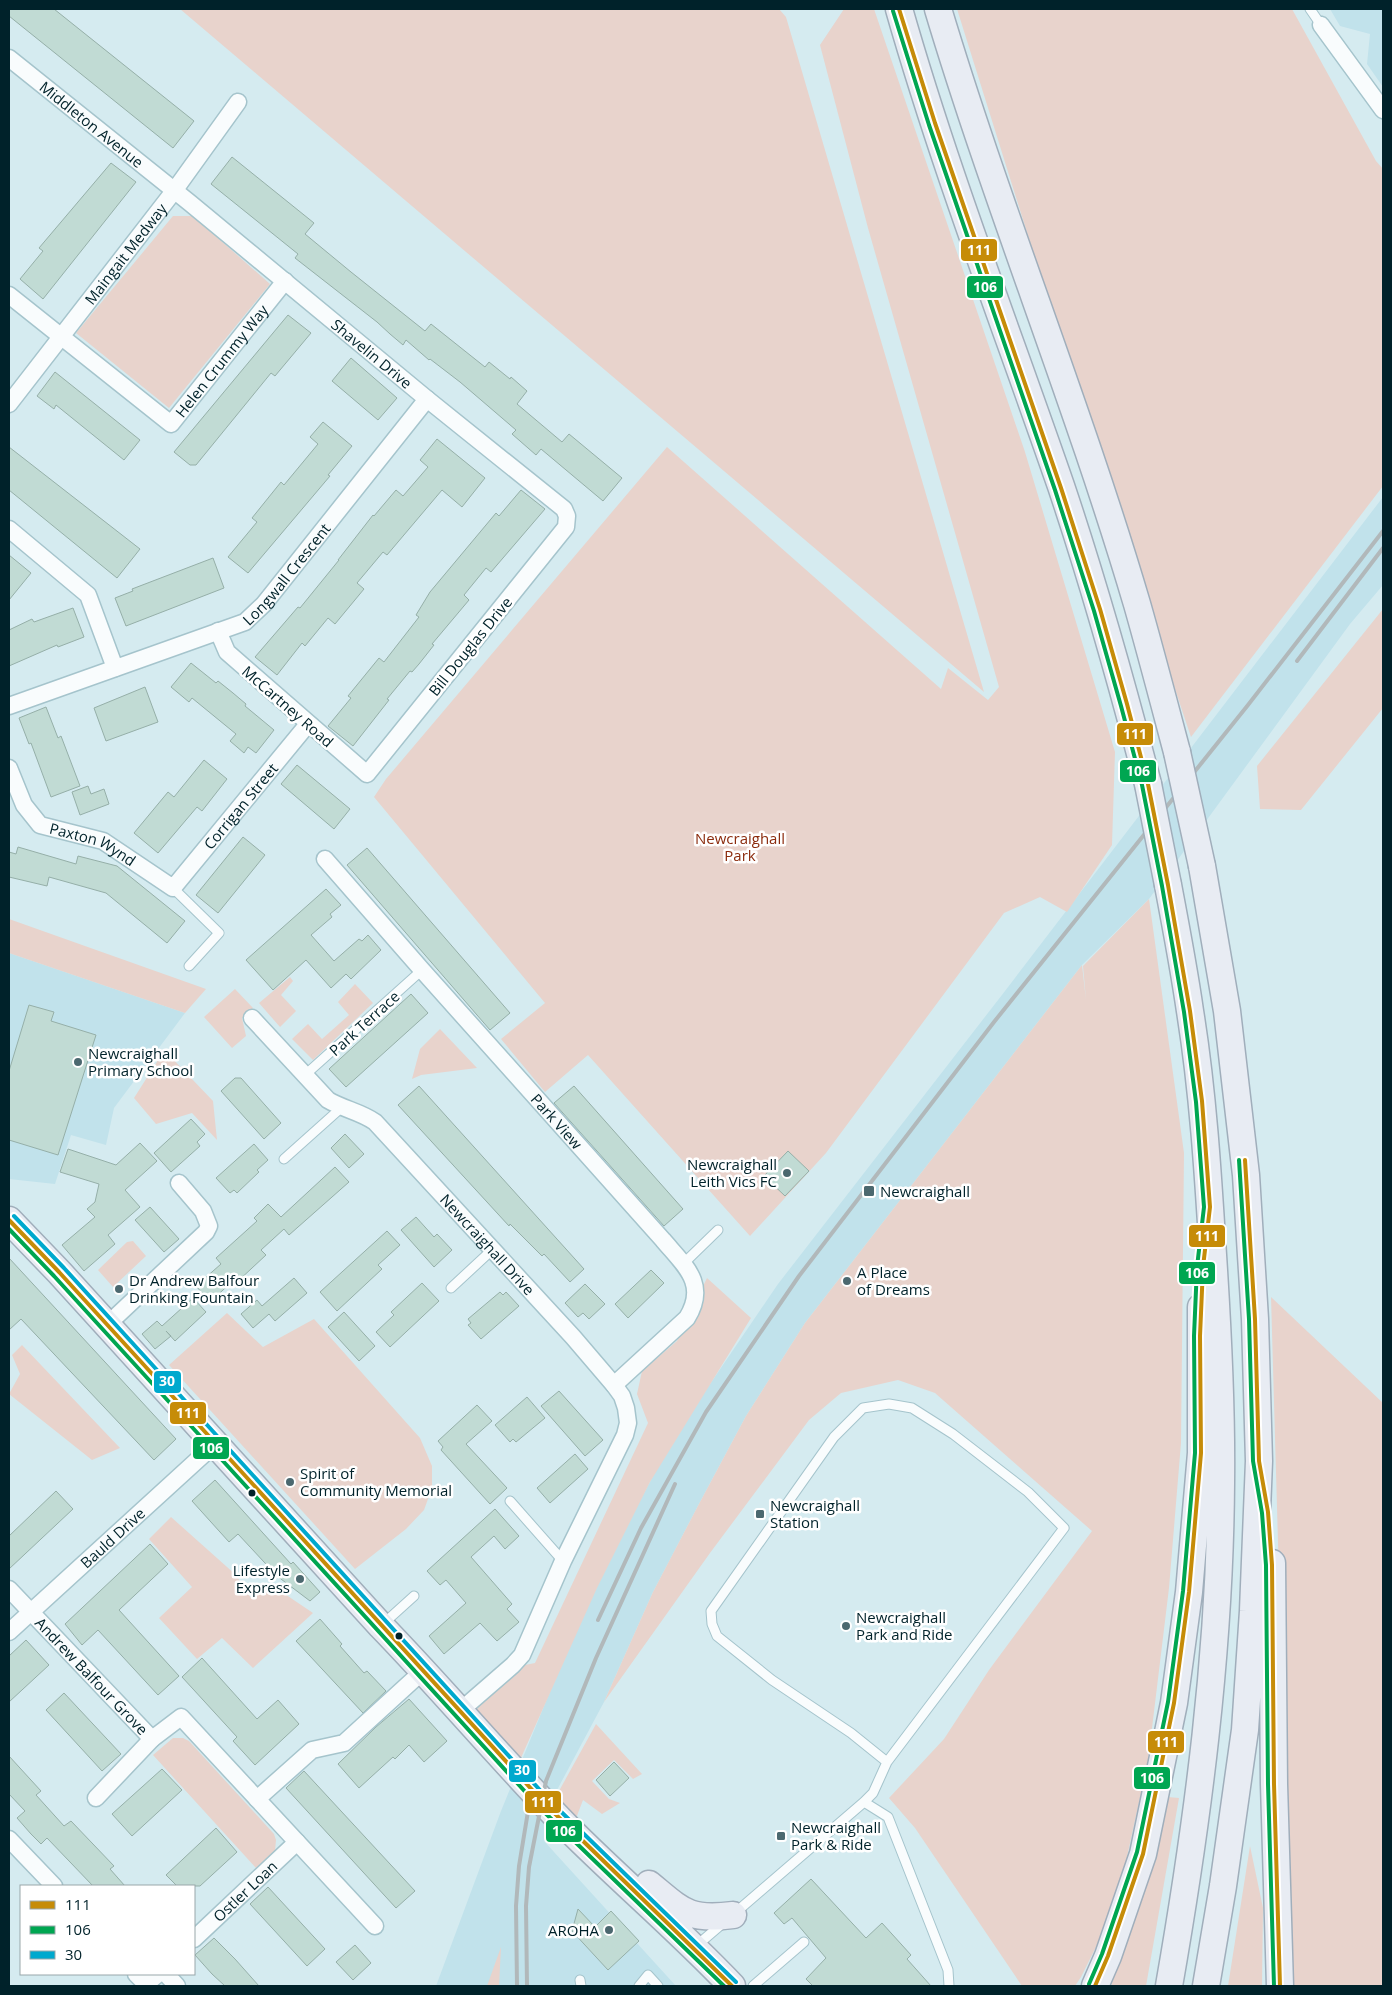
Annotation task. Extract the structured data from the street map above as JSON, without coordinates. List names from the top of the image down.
{
  "streets": {
    "street": [
      "Middleton Avenue",
      "Maingait Medway",
      "Shavelin Drive",
      "Helen Crummy Way",
      "Longwall Crescent",
      "Bill Douglas Drive",
      "McCartney Road",
      "Corrigan Street",
      "Paxton Wynd",
      "Park View",
      "Newcraighall Drive",
      "Bauld Drive",
      "Andrew Balfour Grove",
      "Ostler Loan"
    ],
    "lane": ["Park Terrace"]
  },
  "crossings": [
    ["Middleton Avenue", "Maingait Medway"],
    ["Middleton Avenue", "Shavelin Drive"],
    ["Maingait Medway", "Shavelin Drive"],
    ["Maingait Medway", "Helen Crummy Way"],
    ["Shavelin Drive", "Helen Crummy Way"],
    ["Shavelin Drive", "Longwall Crescent"],
    ["Shavelin Drive", "Bill Douglas Drive"],
    ["Longwall Crescent", "McCartney Road"],
    ["Bill Douglas Drive", "McCartney Road"],
    ["McCartney Road", "Corrigan Street"],
    ["Corrigan Street", "Paxton Wynd"],
    ["Park Terrace", "Park View"],
    ["Park Terrace", "Newcraighall Drive"],
    ["Park View", "Newcraighall Drive"],
    ["Bauld Drive", "Andrew Balfour Grove"],
    ["Andrew Balfour Grove", "Ostler Loan"]
  ],
  "parks": ["Newcraighall Park"],
  "places": {
    "other": [
      "Newcraighall Primary School",
      "Newcraighall Leith Vics FC",
      "A Place of Dreams",
      "Dr Andrew Balfour Drinking Fountain",
      "Spirit of Community Memorial",
      "Lifestyle Express",
      "Newcraighall Park and Ride",
      "AROHA"
    ],
    "transit": ["Newcraighall", "Newcraighall Station", "Newcraighall Park & Ride"]
  },
  "lines": ["transit line 111", "transit line 106", "transit line 30"],
  "legend": ["111", "106", "30"]
}
